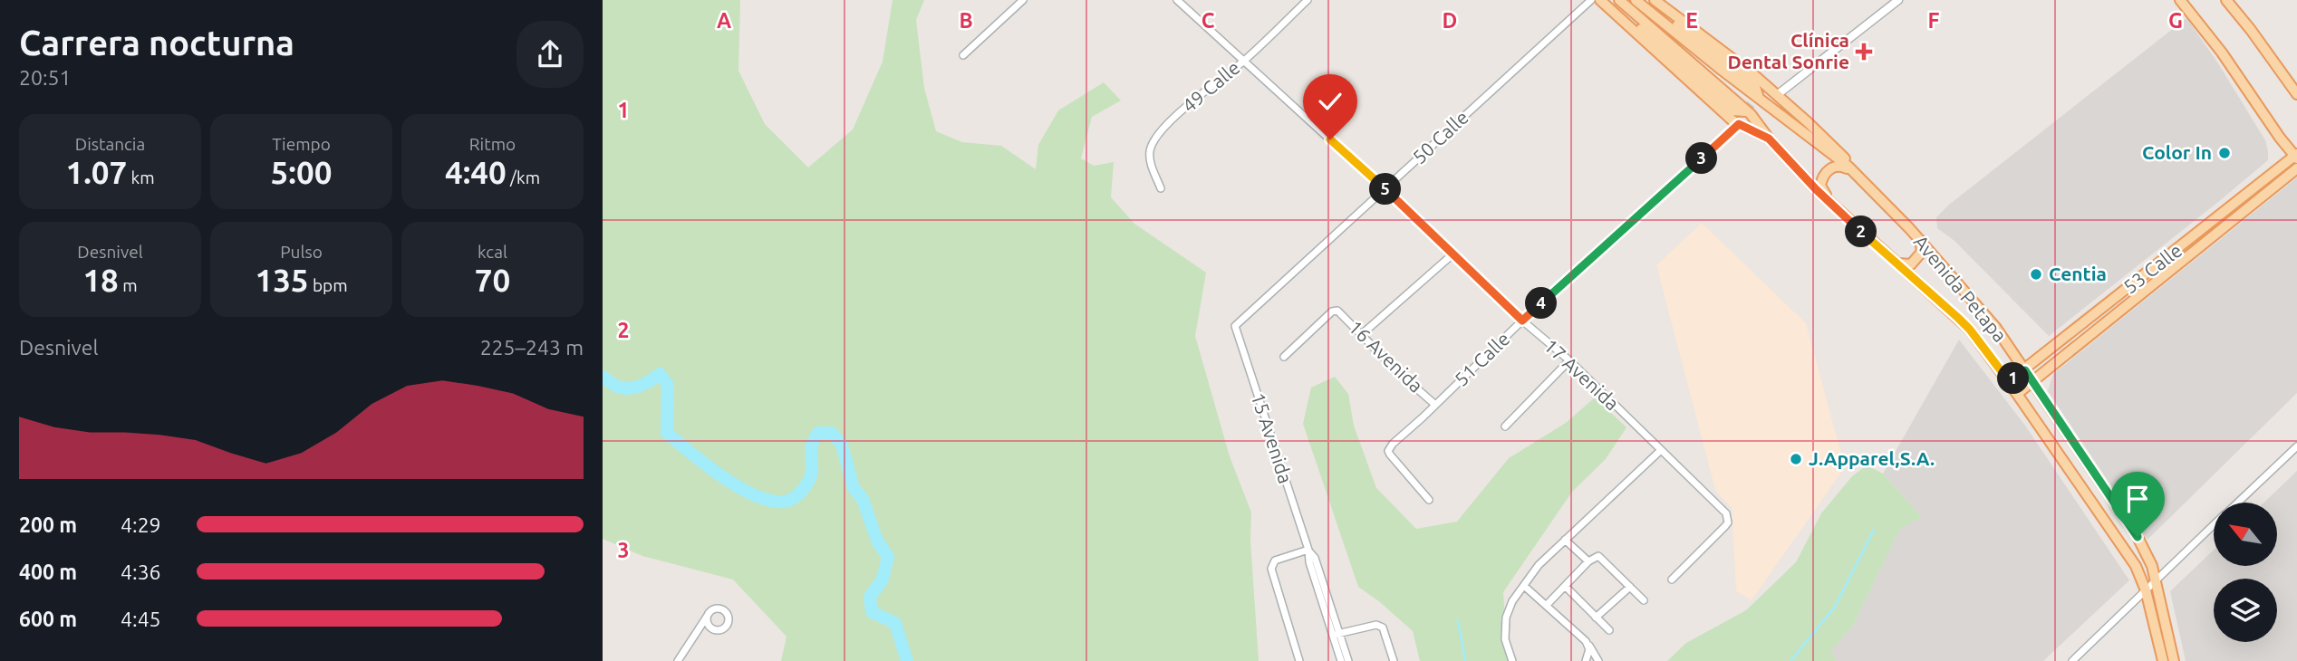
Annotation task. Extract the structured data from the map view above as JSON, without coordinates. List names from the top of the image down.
{
  "streets": {
    "main road": ["53 Calle", "Avenida Petapa"],
    "street": [
      "49 Calle",
      "50 Calle",
      "16 Avenida",
      "51 Calle",
      "17 Avenida",
      "15 Avenida"
    ]
  },
  "crossings": [
    ["49 Calle", "17 Avenida"],
    ["50 Calle", "17 Avenida"],
    ["50 Calle", "15 Avenida"],
    ["53 Calle", "Avenida Petapa"],
    ["16 Avenida", "51 Calle"],
    ["51 Calle", "17 Avenida"]
  ],
  "places": {
    "health": ["Clínica Dental Sonrie"],
    "other": ["Color In", "Centia", "J.Apparel,S.A."]
  },
  "north": "top left",
  "page": {
    "heading": ["Carrera nocturna", "20:51"],
    "stats": [
      ["Distancia", "1.07 km"],
      ["Tiempo", "5:00"],
      ["Ritmo", "4:40 /km"],
      ["Desnivel", "18 m"],
      ["Pulso", "135 bpm"],
      ["kcal", "70"]
    ],
    "pins": [
      "3",
      "5",
      "2",
      "4",
      "1"
    ],
    "chart": ["Desnivel", "225–243 m"],
    "list": [
      {
        "name": "200 m",
        "note": "4:29"
      },
      {
        "name": "400 m",
        "note": "4:36"
      },
      {
        "name": "600 m",
        "note": "4:45"
      }
    ]
  },
  "grid": {
    "columns": [
      "A",
      "B",
      "C",
      "D",
      "E",
      "F",
      "G"
    ],
    "rows": ["1", "2", "3"]
  }
}
